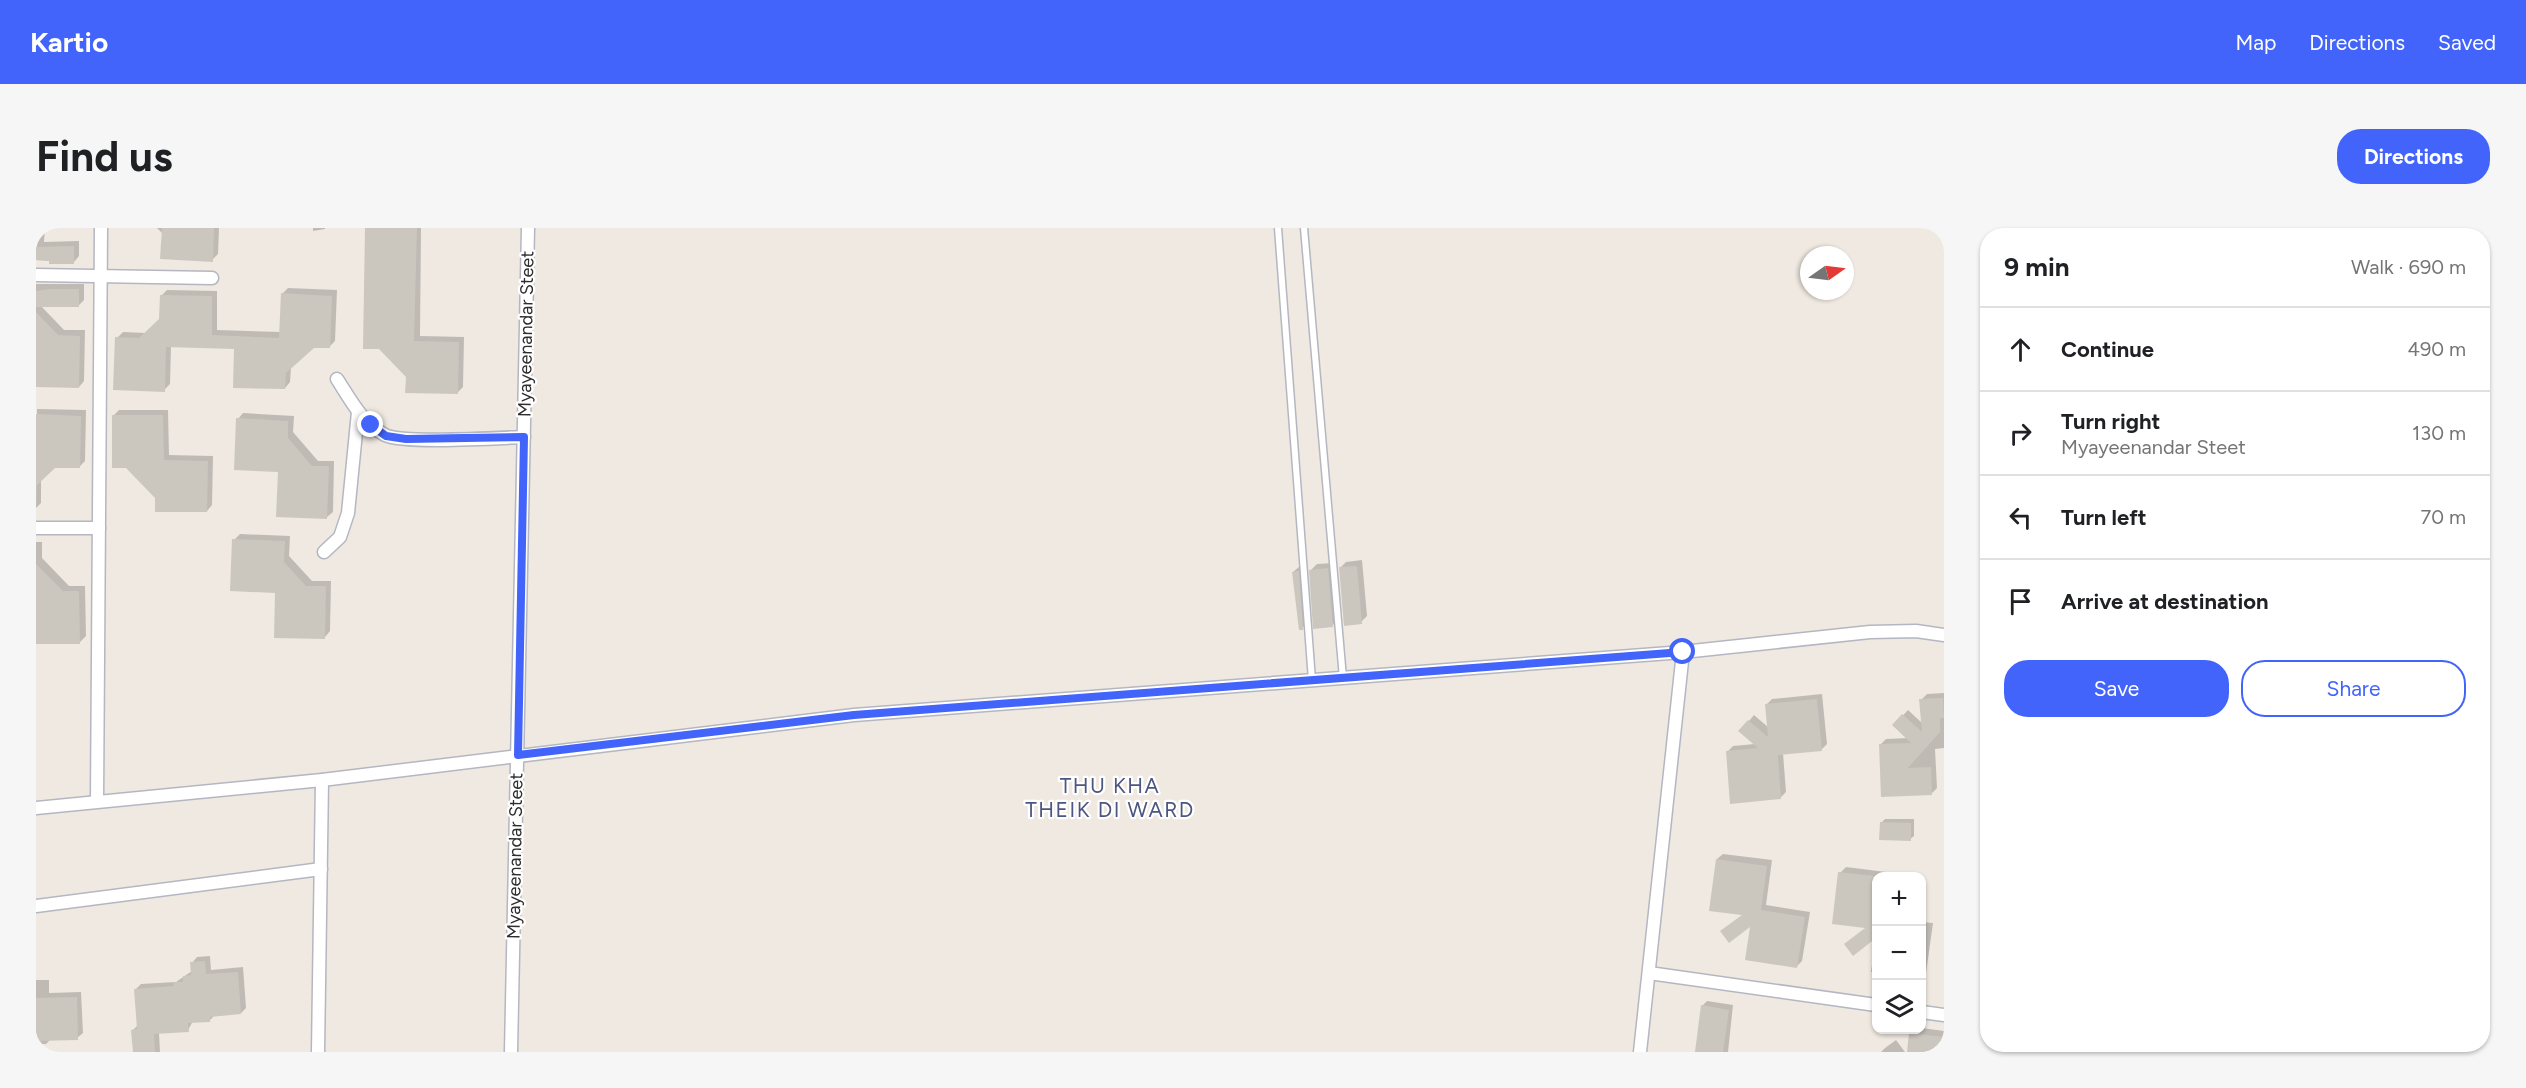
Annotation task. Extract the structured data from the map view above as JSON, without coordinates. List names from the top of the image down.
{
  "streets": {
    "street": ["Myayeenandar Steet"]
  },
  "districts": ["THU KHA THEIK DI WARD"],
  "north": "right",
  "page": {
    "header": "Kartio",
    "nav": ["Map", "Directions", "Saved"],
    "buttons": [
      "Directions",
      ["Save", "Share"]
    ],
    "title": "Find us",
    "heading": ["9 min", "Walk · 690 m"],
    "list": [
      ["Continue", "490 m"],
      ["Turn right", "Myayeenandar Steet", "130 m"],
      ["Turn left", "70 m"],
      "Arrive at destination"
    ],
    "map_buttons": ["+", "−"]
  }
}
